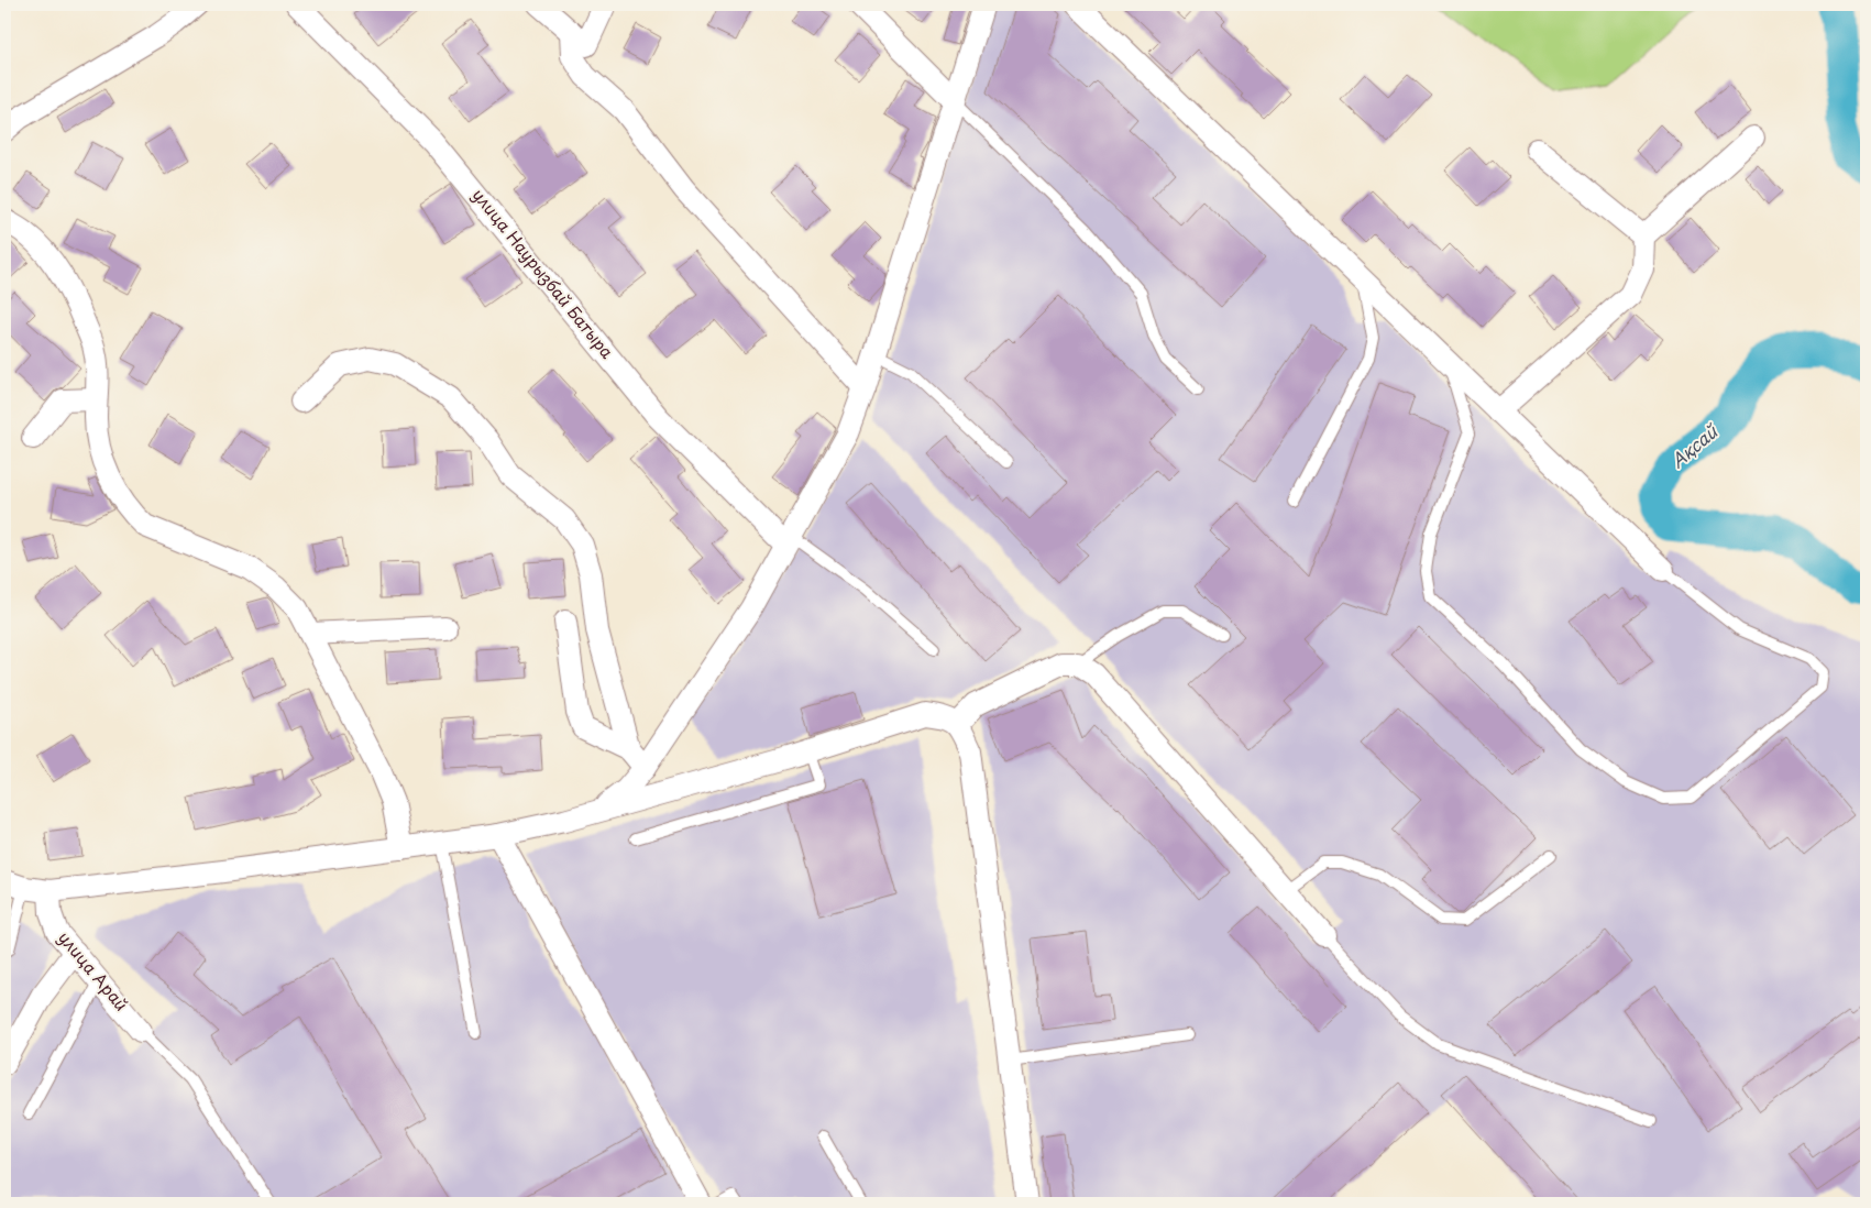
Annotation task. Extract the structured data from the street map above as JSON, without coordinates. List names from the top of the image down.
{
  "streets": {
    "street": ["улица Наурызбай Батыра", "улица Арай"]
  },
  "water": ["Ақсай"]
}
